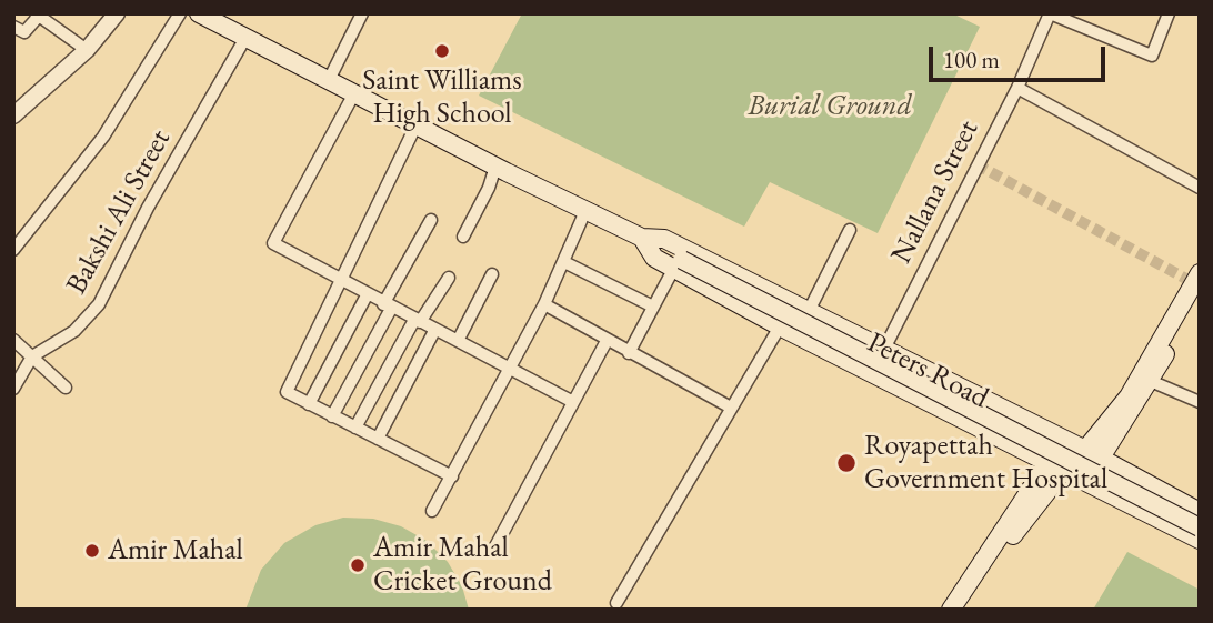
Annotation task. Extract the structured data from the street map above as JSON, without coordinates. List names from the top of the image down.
{
  "streets": {
    "main road": ["Peters Road"],
    "street": ["Nallana Street", "Bakshi Ali Street"]
  },
  "crossings": [
    ["Nallana Street", "Peters Road"],
    ["Bakshi Ali Street", "Peters Road"]
  ],
  "parks": ["Burial Ground"],
  "places": [
    "Saint Williams High School",
    "Royapettah Government Hospital",
    "Amir Mahal",
    "Amir Mahal Cricket Ground"
  ],
  "scale_bar": "100 m"
}
